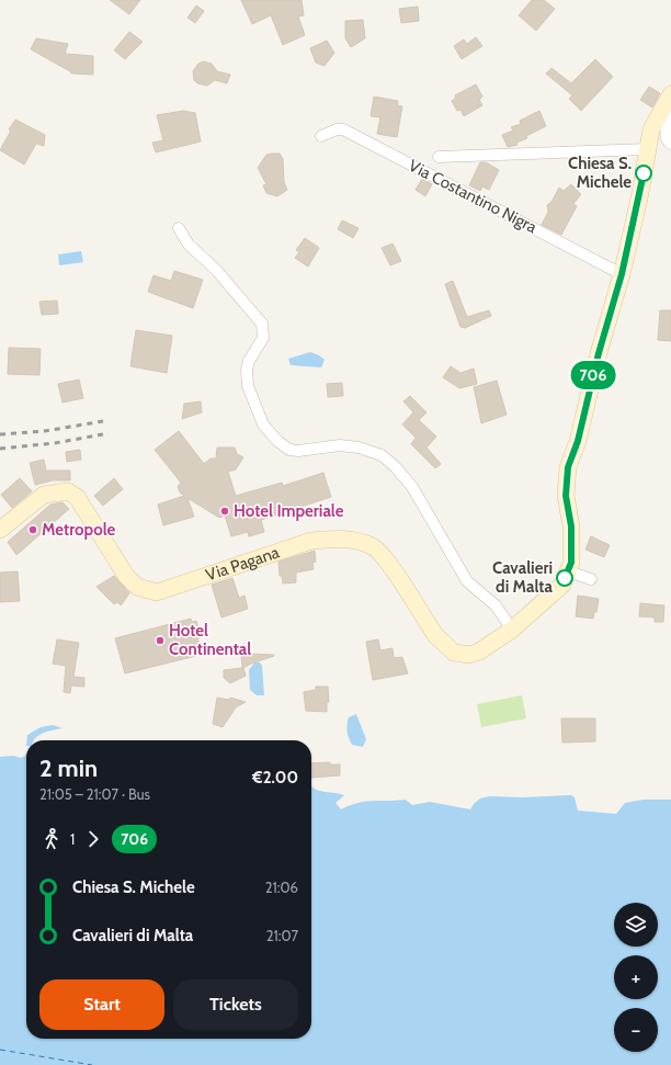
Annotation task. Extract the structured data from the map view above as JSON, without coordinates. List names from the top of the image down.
{
  "streets": {
    "main road": ["Via Pagana"],
    "street": ["Via Costantino Nigra"]
  },
  "places": [
    "Chiesa S. Michele",
    "Hotel Imperiale",
    "Metropole",
    "Cavalieri di Malta",
    "Hotel Continental"
  ],
  "lines": ["bus line 706"],
  "page": {
    "on_map": "706",
    "heading": ["2 min", "21:05 – 21:07 · Bus", "€2.00"],
    "legs": ["1", "706"],
    "list": [
      {
        "name": "Chiesa S. Michele",
        "value": "21:06"
      },
      {
        "name": "Cavalieri di Malta",
        "value": "21:07"
      }
    ],
    "map_buttons": ["+", "−"],
    "buttons": ["Start", "Tickets"]
  }
}
